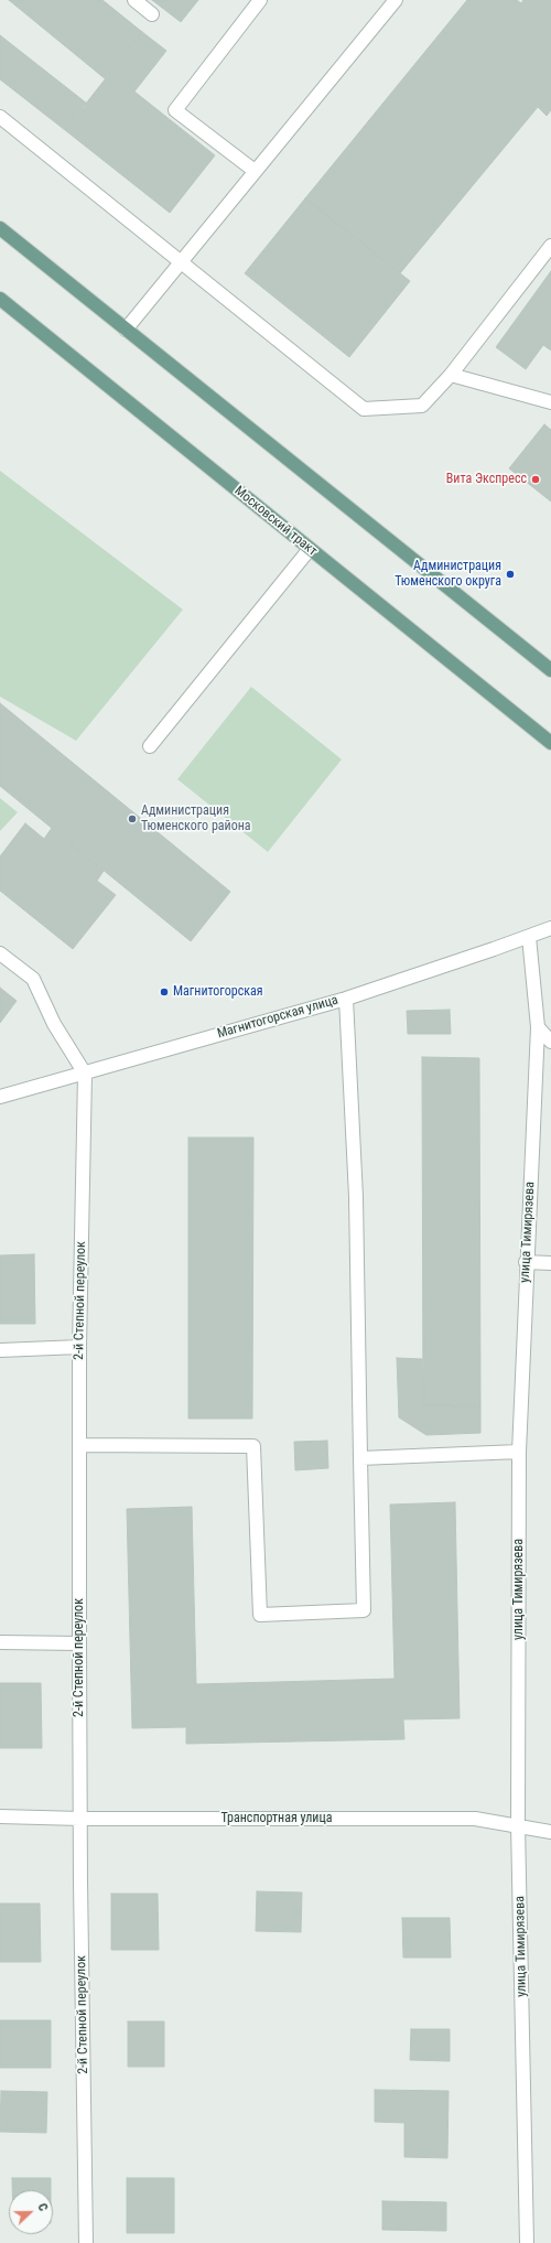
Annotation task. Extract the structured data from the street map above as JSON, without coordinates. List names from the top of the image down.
{
  "streets": {
    "main road": ["Московский тракт"],
    "street": [
      "Магнитогорская улица",
      "улица Тимирязева",
      "2-й Степной переулок",
      "Транспортная улица"
    ]
  },
  "crossings": [
    ["Магнитогорская улица", "улица Тимирязева"],
    ["Магнитогорская улица", "2-й Степной переулок"],
    ["улица Тимирязева", "Транспортная улица"],
    ["2-й Степной переулок", "Транспортная улица"]
  ],
  "places": [
    "Вита Экспресс",
    "Администрация Тюменского округа",
    "Администрация Тюменского района",
    "Магнитогорская"
  ],
  "north": "right"
}
